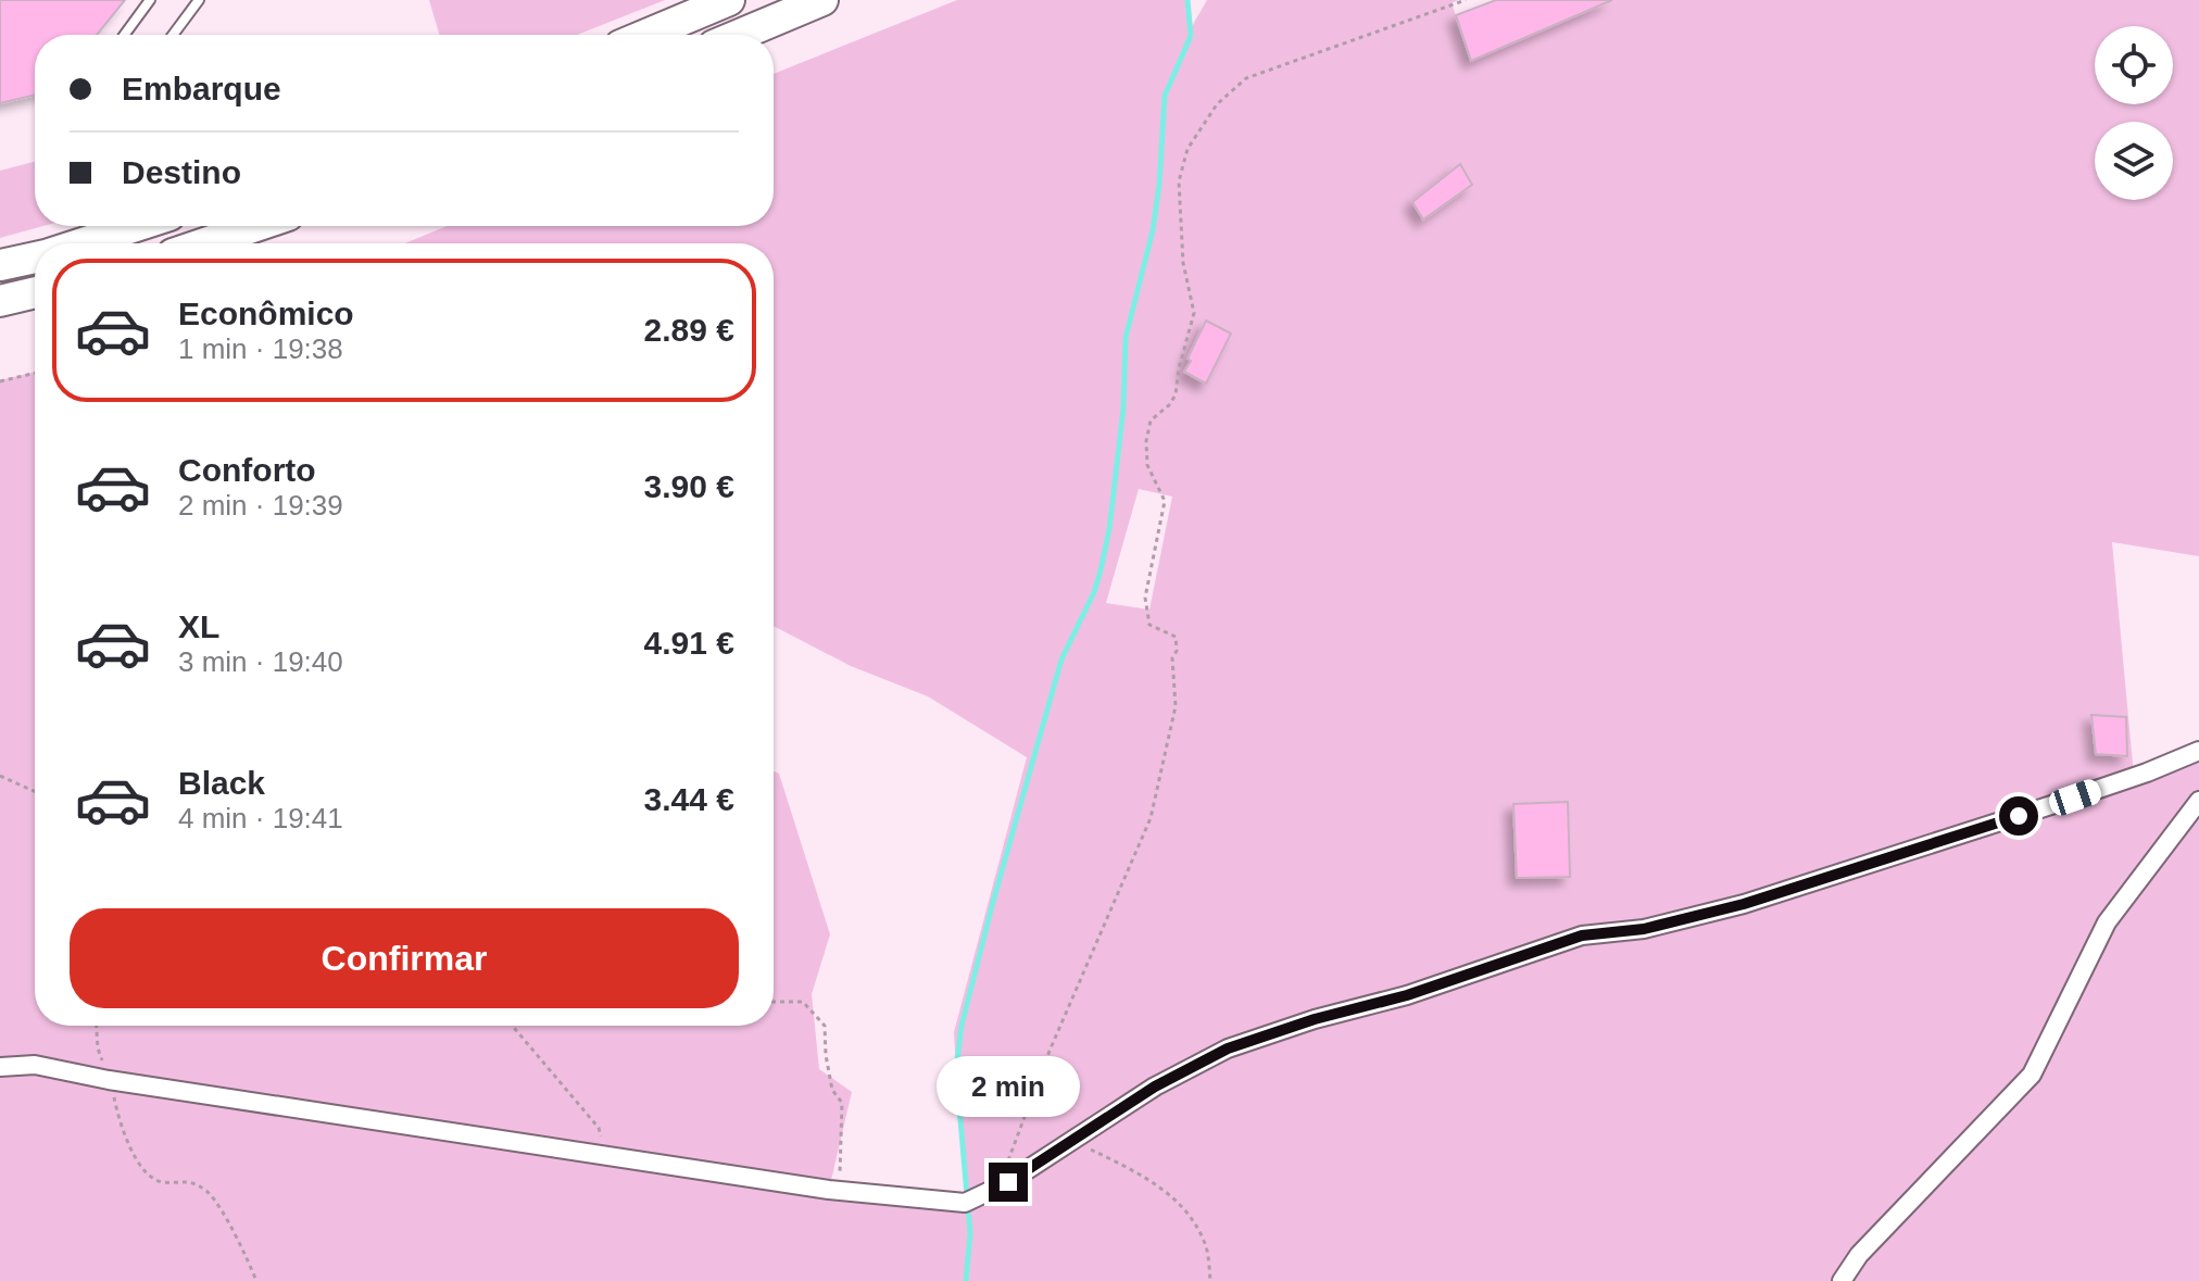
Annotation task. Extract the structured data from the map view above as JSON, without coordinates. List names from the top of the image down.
{
  "page": {
    "banner": ["Embarque", "Destino"],
    "list": [
      {
        "name": "Econômico",
        "note": "1 min · 19:38",
        "value": "2.89 €"
      },
      {
        "name": "Conforto",
        "note": "2 min · 19:39",
        "value": "3.90 €"
      },
      {
        "name": "XL",
        "note": "3 min · 19:40",
        "value": "4.91 €"
      },
      {
        "name": "Black",
        "note": "4 min · 19:41",
        "value": "3.44 €"
      }
    ],
    "buttons": "Confirmar",
    "bubble": "2 min"
  }
}
